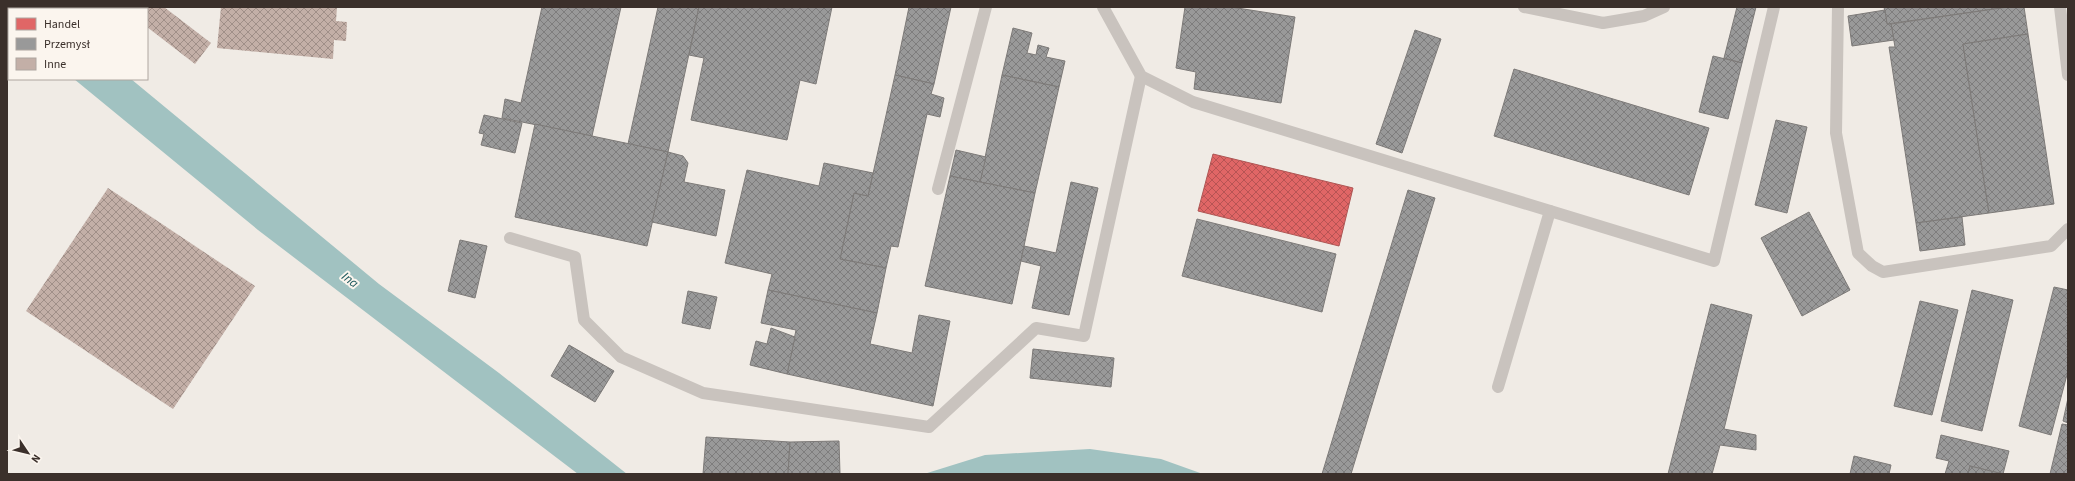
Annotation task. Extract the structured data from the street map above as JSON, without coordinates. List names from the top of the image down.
{
  "water": ["Ina"],
  "legend": ["Handel", "Przemysł", "Inne"],
  "north": "bottom right"
}
